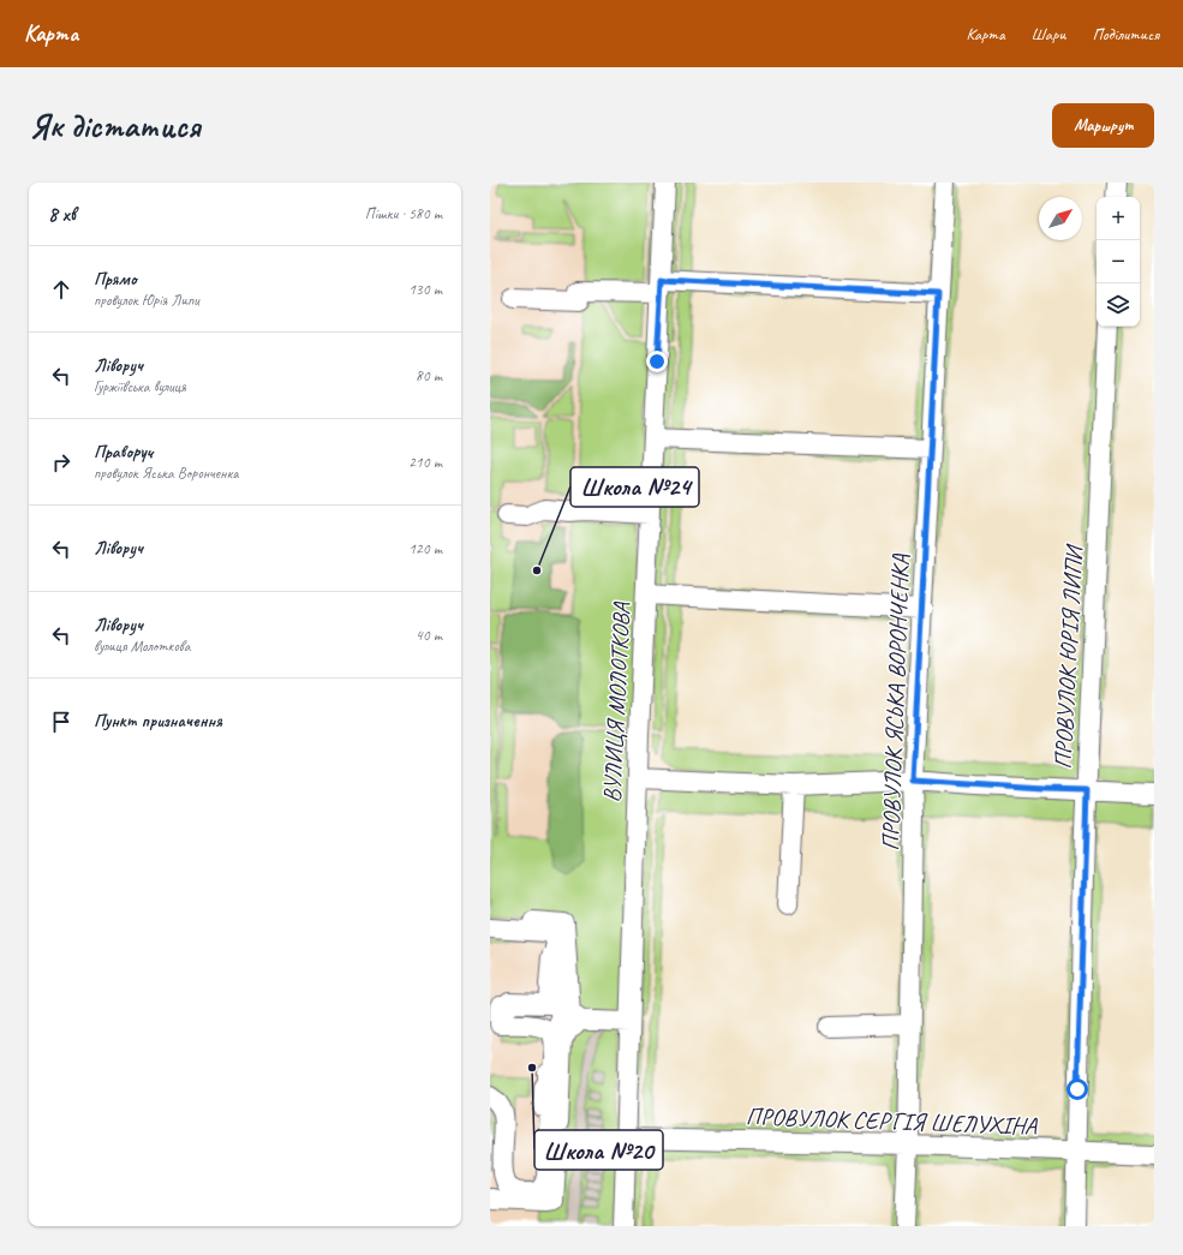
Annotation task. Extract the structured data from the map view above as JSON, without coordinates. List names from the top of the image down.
{
  "streets": {
    "street": [
      "ПРОВУЛОК ЮРІЯ ЛИПИ",
      "ВУЛИЦЯ МОЛОТКОВА",
      "ПРОВУЛОК ЯСЬКА ВОРОНЧЕНКА",
      "ПРОВУЛОК СЕРГІЯ ШЕЛУХІНА"
    ]
  },
  "crossings": [
    ["ПРОВУЛОК ЮРІЯ ЛИПИ", "ПРОВУЛОК СЕРГІЯ ШЕЛУХІНА"],
    ["ВУЛИЦЯ МОЛОТКОВА", "ПРОВУЛОК СЕРГІЯ ШЕЛУХІНА"],
    ["ПРОВУЛОК ЯСЬКА ВОРОНЧЕНКА", "ПРОВУЛОК СЕРГІЯ ШЕЛУХІНА"]
  ],
  "places": ["Школа №24", "Школа №20"],
  "north": "top right",
  "page": {
    "header": "Карта",
    "nav": ["Карта", "Шари", "Поділитися"],
    "buttons": "Маршрут",
    "title": "Як дістатися",
    "heading": ["8 хв", "Пішки · 580 m"],
    "map_buttons": ["+", "−"],
    "list": [
      ["Прямо", "провулок Юрія Липи", "130 m"],
      ["Ліворуч", "Гуржіївська вулиця", "80 m"],
      ["Праворуч", "провулок Яська Воронченка", "210 m"],
      ["Ліворуч", "120 m"],
      ["Ліворуч", "вулиця Молоткова", "40 m"],
      "Пункт призначення"
    ]
  }
}
